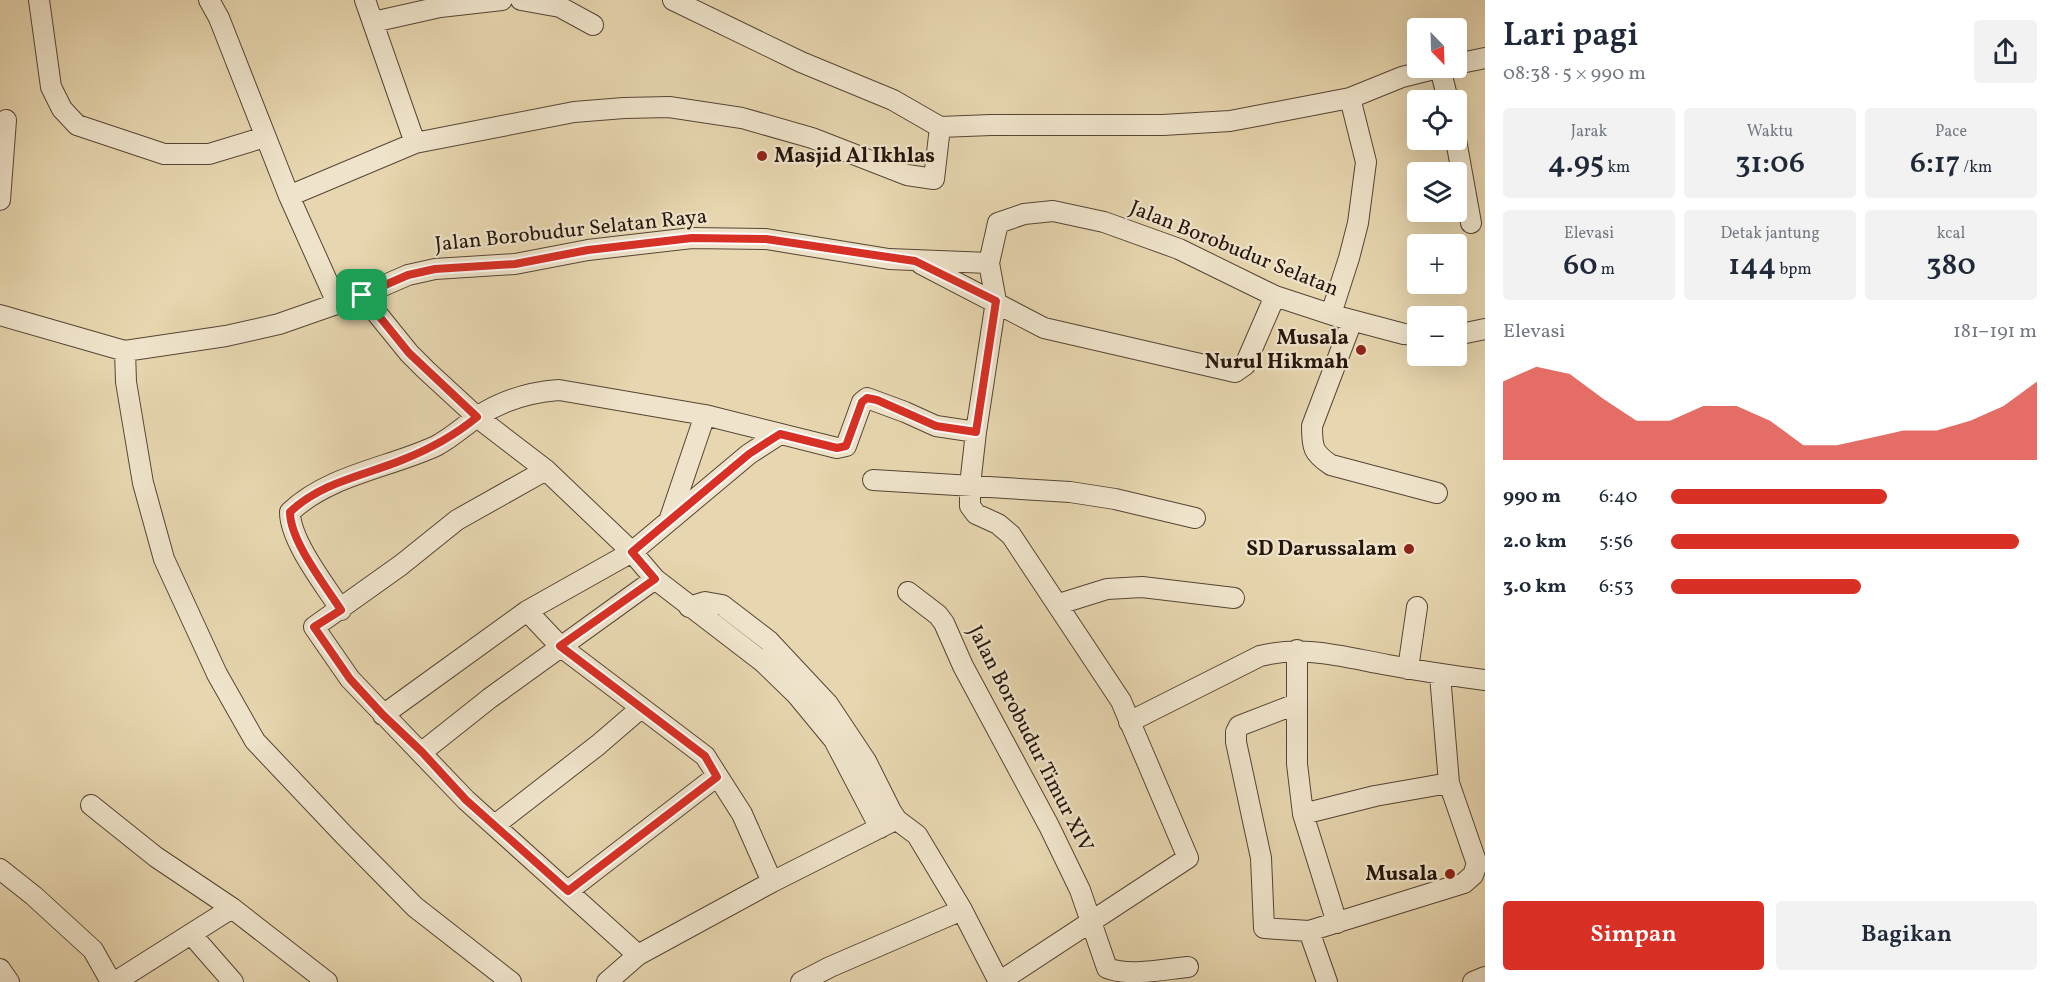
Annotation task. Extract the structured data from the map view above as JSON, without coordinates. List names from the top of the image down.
{
  "streets": {
    "street": ["Jalan Borobudur Selatan Raya", "Jalan Borobudur Selatan", "Jalan Borobudur Timur XIV"]
  },
  "crossings": [
    ["Jalan Borobudur Selatan Raya", "Jalan Borobudur Selatan"]
  ],
  "places": [
    "Masjid Al Ikhlas",
    "Musala Nurul Hikmah",
    "SD Darussalam",
    "Musala"
  ],
  "north": "bottom right",
  "page": {
    "heading": ["Lari pagi", "08:38 · 5 × 990 m"],
    "map_buttons": ["+", "−"],
    "stats": [
      ["Jarak", "4.95 km"],
      ["Waktu", "31:06"],
      ["Pace", "6:17 /km"],
      ["Elevasi", "60 m"],
      ["Detak jantung", "144 bpm"],
      ["kcal", "380"]
    ],
    "chart": ["Elevasi", "181–191 m"],
    "list": [
      {
        "name": "990 m",
        "note": "6:40"
      },
      {
        "name": "2.0 km",
        "note": "5:56"
      },
      {
        "name": "3.0 km",
        "note": "6:53"
      }
    ],
    "buttons": ["Simpan", "Bagikan"]
  }
}
